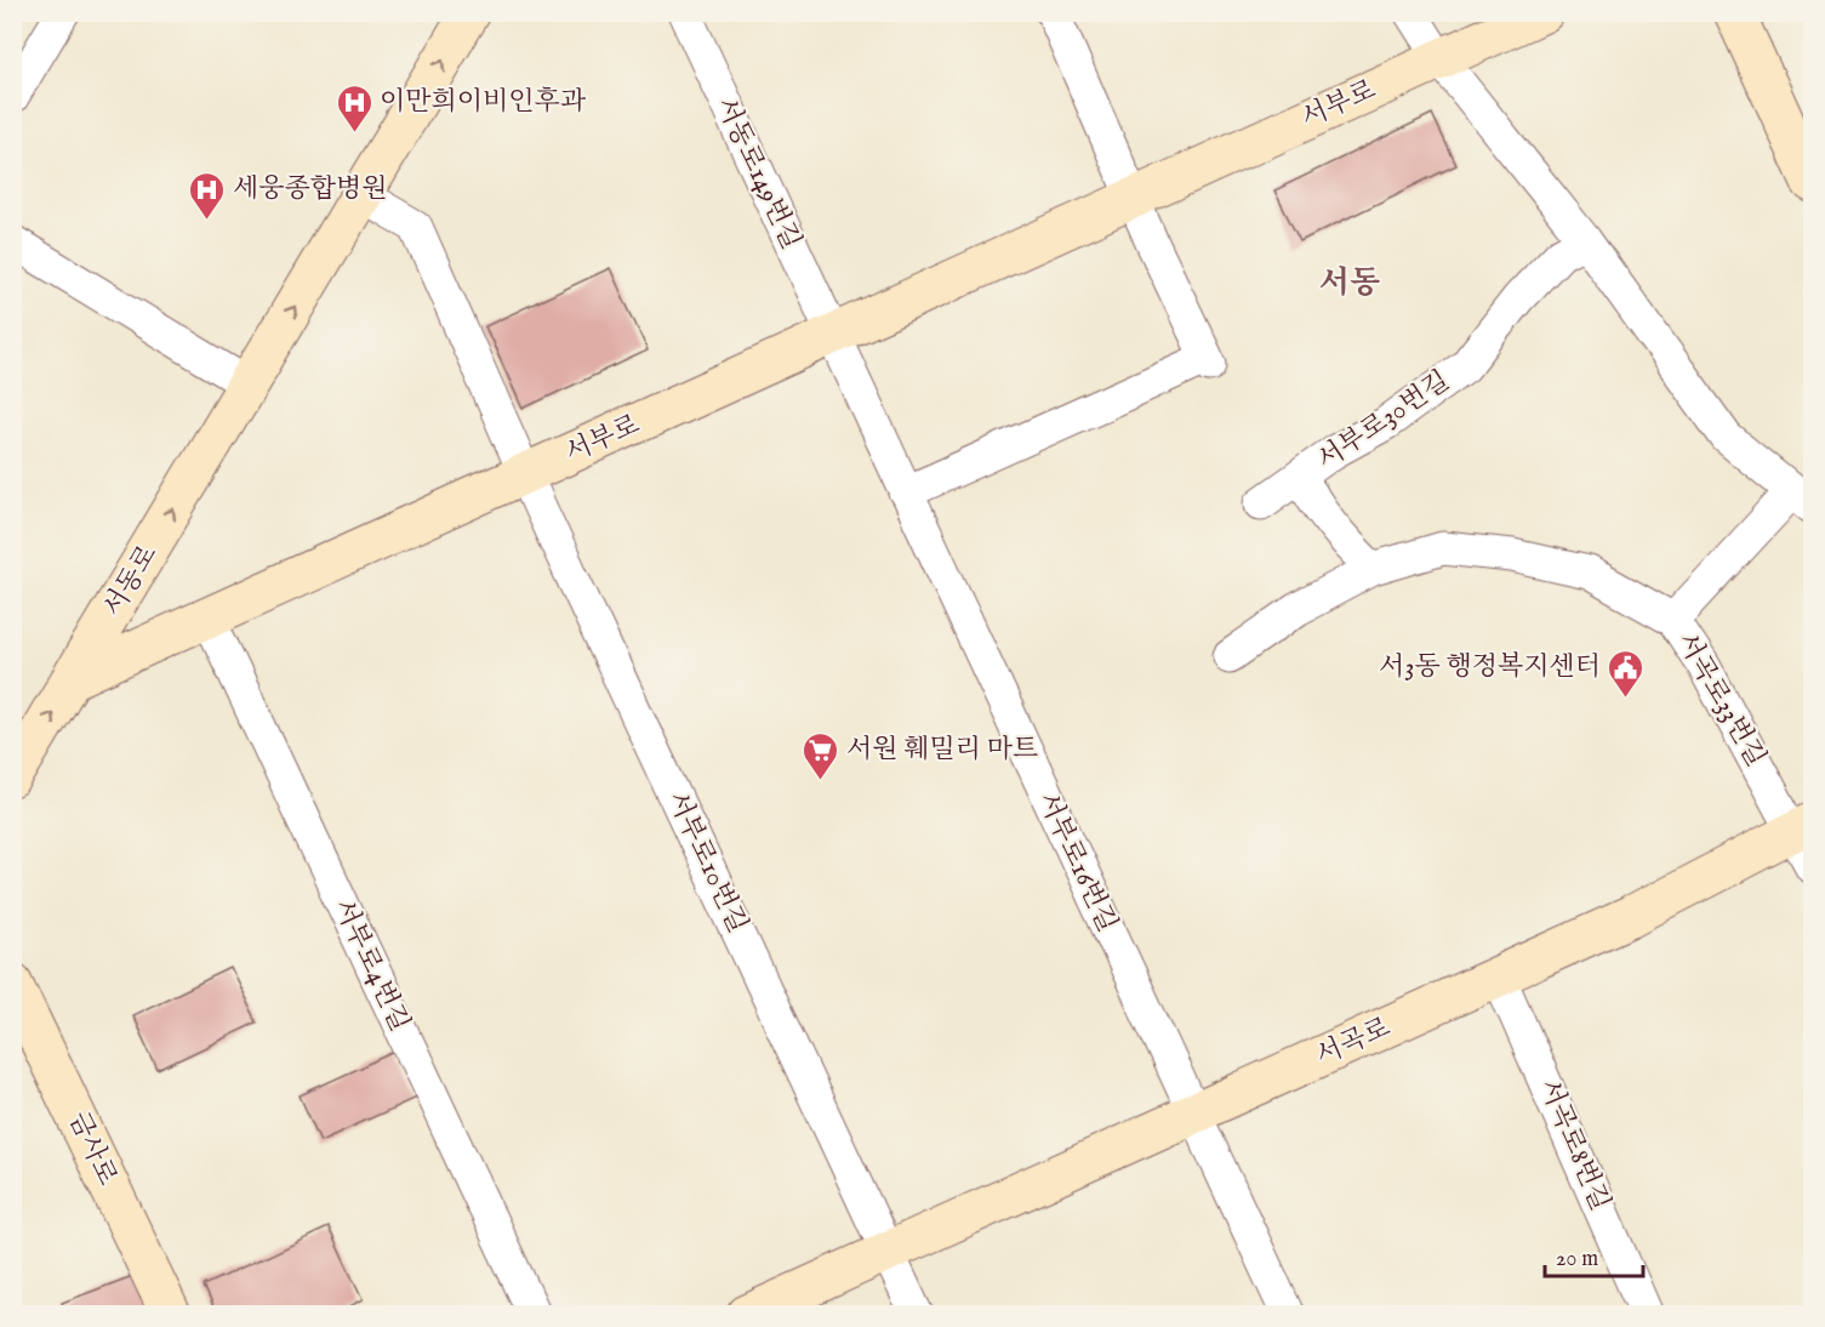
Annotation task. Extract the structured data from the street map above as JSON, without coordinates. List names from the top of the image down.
{
  "streets": {
    "street": [
      "서부로",
      "서동로149번길",
      "서부로30번길",
      "서동로",
      "서곡로33번길",
      "서부로10번길",
      "서부로16번길",
      "서부로4번길",
      "서곡로",
      "서곡로8번길",
      "금사로"
    ]
  },
  "crossings": [
    ["서부로", "서동로149번길"],
    ["서부로", "서동로"],
    ["서부로", "서부로10번길"],
    ["서부로", "서부로16번길"],
    ["서부로", "서부로4번길"],
    ["서동로149번길", "서부로16번길"],
    ["서곡로33번길", "서곡로"],
    ["서부로10번길", "서곡로"],
    ["서부로16번길", "서곡로"],
    ["서곡로", "서곡로8번길"]
  ],
  "one_way": ["서동로"],
  "districts": ["서동"],
  "places": {
    "hospital": ["이만희이비인후과", "세웅종합병원"],
    "public building": ["서3동 행정복지센터"],
    "supermarket": ["서원 훼밀리 마트"]
  },
  "scale_bar": "20 m"
}
